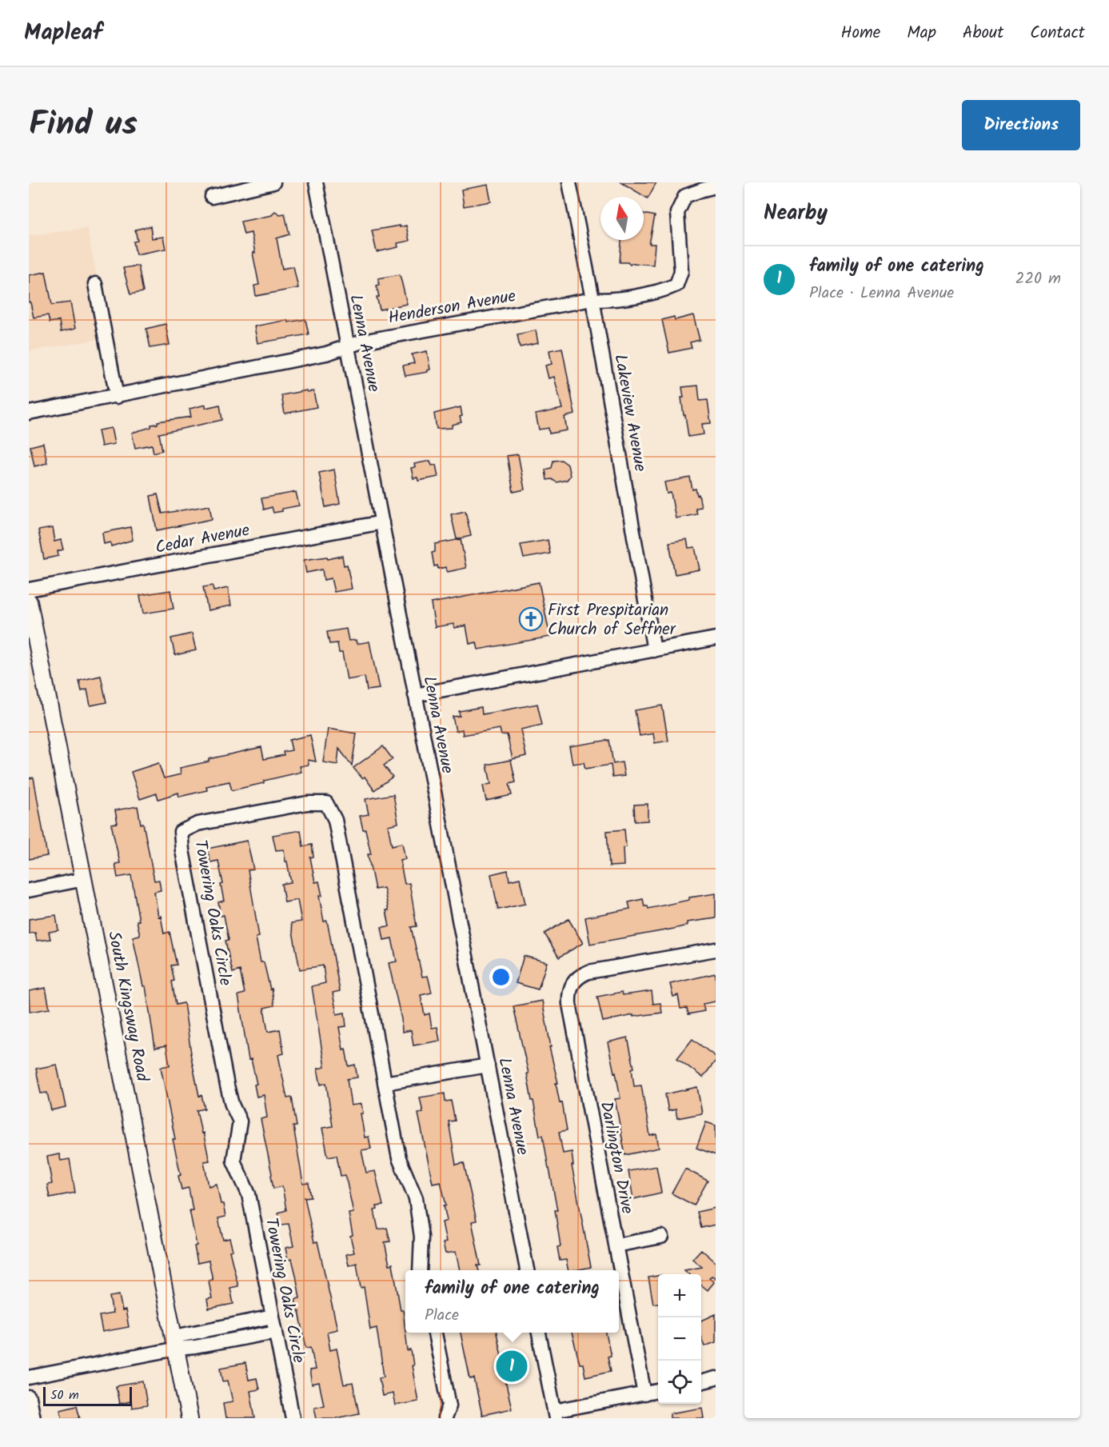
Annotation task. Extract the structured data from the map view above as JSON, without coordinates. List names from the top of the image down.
{
  "streets": {
    "street": [
      "Henderson Avenue",
      "Lenna Avenue",
      "Lakeview Avenue",
      "Cedar Avenue",
      "Towering Oaks Circle",
      "South Kingsway Road",
      "Darlington Drive"
    ]
  },
  "crossings": [
    ["Henderson Avenue", "Lenna Avenue"],
    ["Henderson Avenue", "Lakeview Avenue"],
    ["Lenna Avenue", "Cedar Avenue"]
  ],
  "places": {
    "church": ["First Prespitarian Church of Seffner"]
  },
  "scale_bar": "50 m",
  "north": "top",
  "page": {
    "header": "Mapleaf",
    "nav": [
      "Home",
      "Map",
      "About",
      "Contact"
    ],
    "title": "Find us",
    "buttons": "Directions",
    "heading": "Nearby",
    "list": [
      {
        "mark": "1",
        "name": "family of one catering",
        "note": "Place · Lenna Avenue",
        "value": "220 m"
      }
    ],
    "popup": ["family of one catering", "Place"],
    "map_buttons": ["+", "−"],
    "pins": "1",
    "scale": "50 m"
  }
}
